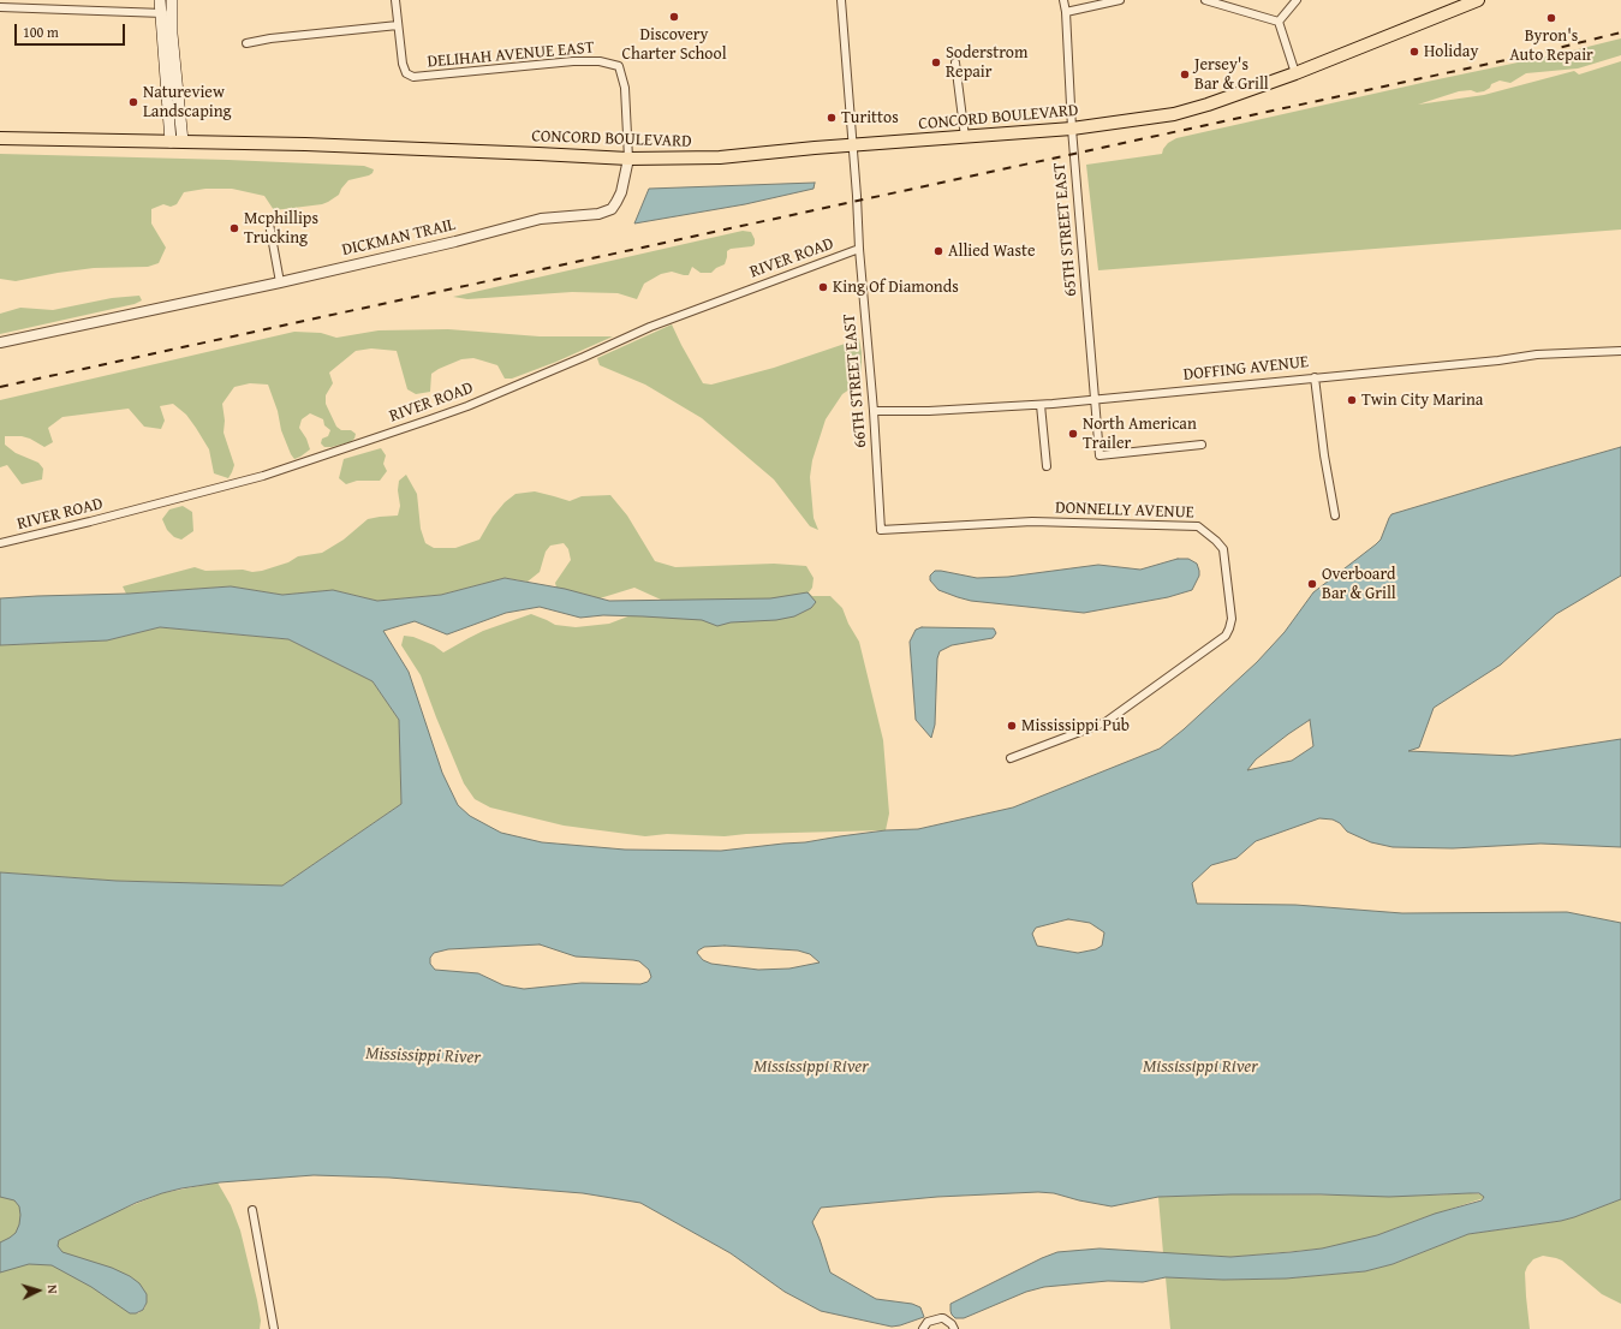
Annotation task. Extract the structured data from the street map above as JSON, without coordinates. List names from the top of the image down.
{
  "streets": {
    "main road": ["CONCORD BOULEVARD"],
    "street": [
      "DELIHAH AVENUE EAST",
      "65TH STREET EAST",
      "DICKMAN TRAIL",
      "RIVER ROAD",
      "DOFFING AVENUE",
      "66TH STREET EAST",
      "DONNELLY AVENUE"
    ]
  },
  "crossings": [
    ["DELIHAH AVENUE EAST", "CONCORD BOULEVARD"],
    ["DELIHAH AVENUE EAST", "DICKMAN TRAIL"],
    ["CONCORD BOULEVARD", "65TH STREET EAST"],
    ["CONCORD BOULEVARD", "DICKMAN TRAIL"],
    ["CONCORD BOULEVARD", "66TH STREET EAST"],
    ["65TH STREET EAST", "DOFFING AVENUE"],
    ["RIVER ROAD", "66TH STREET EAST"],
    ["DOFFING AVENUE", "66TH STREET EAST"],
    ["66TH STREET EAST", "DONNELLY AVENUE"]
  ],
  "water": ["Mississippi River"],
  "places": [
    "Discovery Charter School",
    "Byron's Auto Repair",
    "Holiday",
    "Soderstrom Repair",
    "Jersey's Bar & Grill",
    "Natureview Landscaping",
    "Turittos",
    "Mcphillips Trucking",
    "Allied Waste",
    "King Of Diamonds",
    "Twin City Marina",
    "North American Trailer",
    "Overboard Bar & Grill",
    "Mississippi Pub"
  ],
  "scale_bar": "100 m",
  "north": "right"
}
